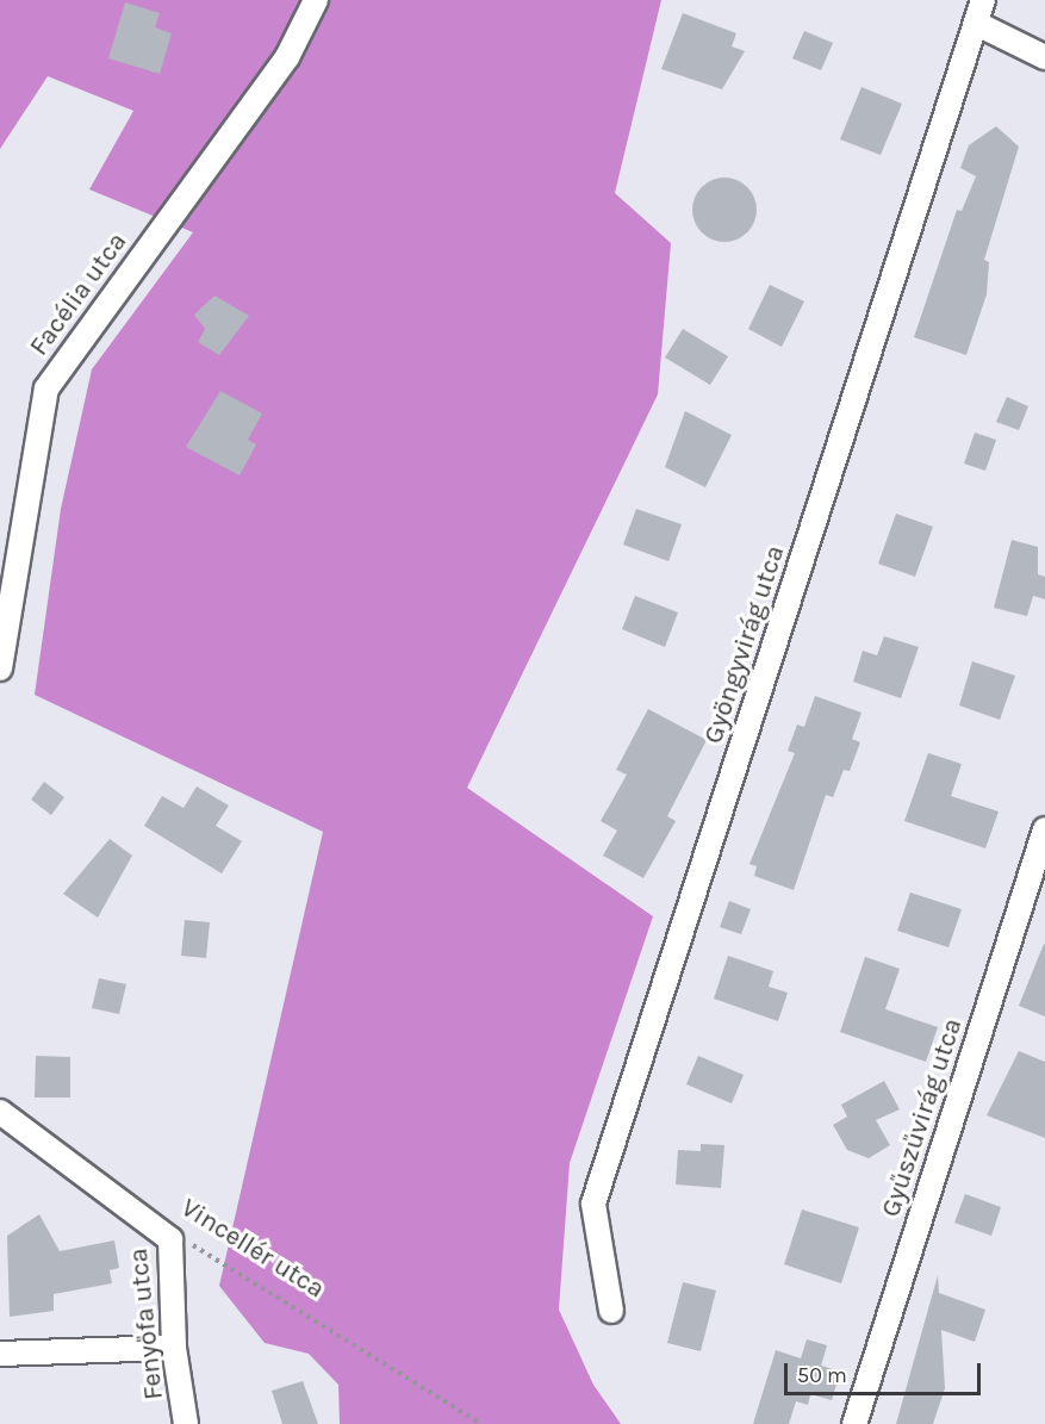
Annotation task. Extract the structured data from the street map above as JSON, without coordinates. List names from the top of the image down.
{
  "streets": {
    "street": [
      "Facélia utca",
      "Gyöngyvirág utca",
      "Gyűszűvirág utca",
      "Vincellér utca",
      "Fenyőfa utca"
    ]
  },
  "crossings": [
    ["Vincellér utca", "Fenyőfa utca"]
  ],
  "scale_bar": "50 m"
}
